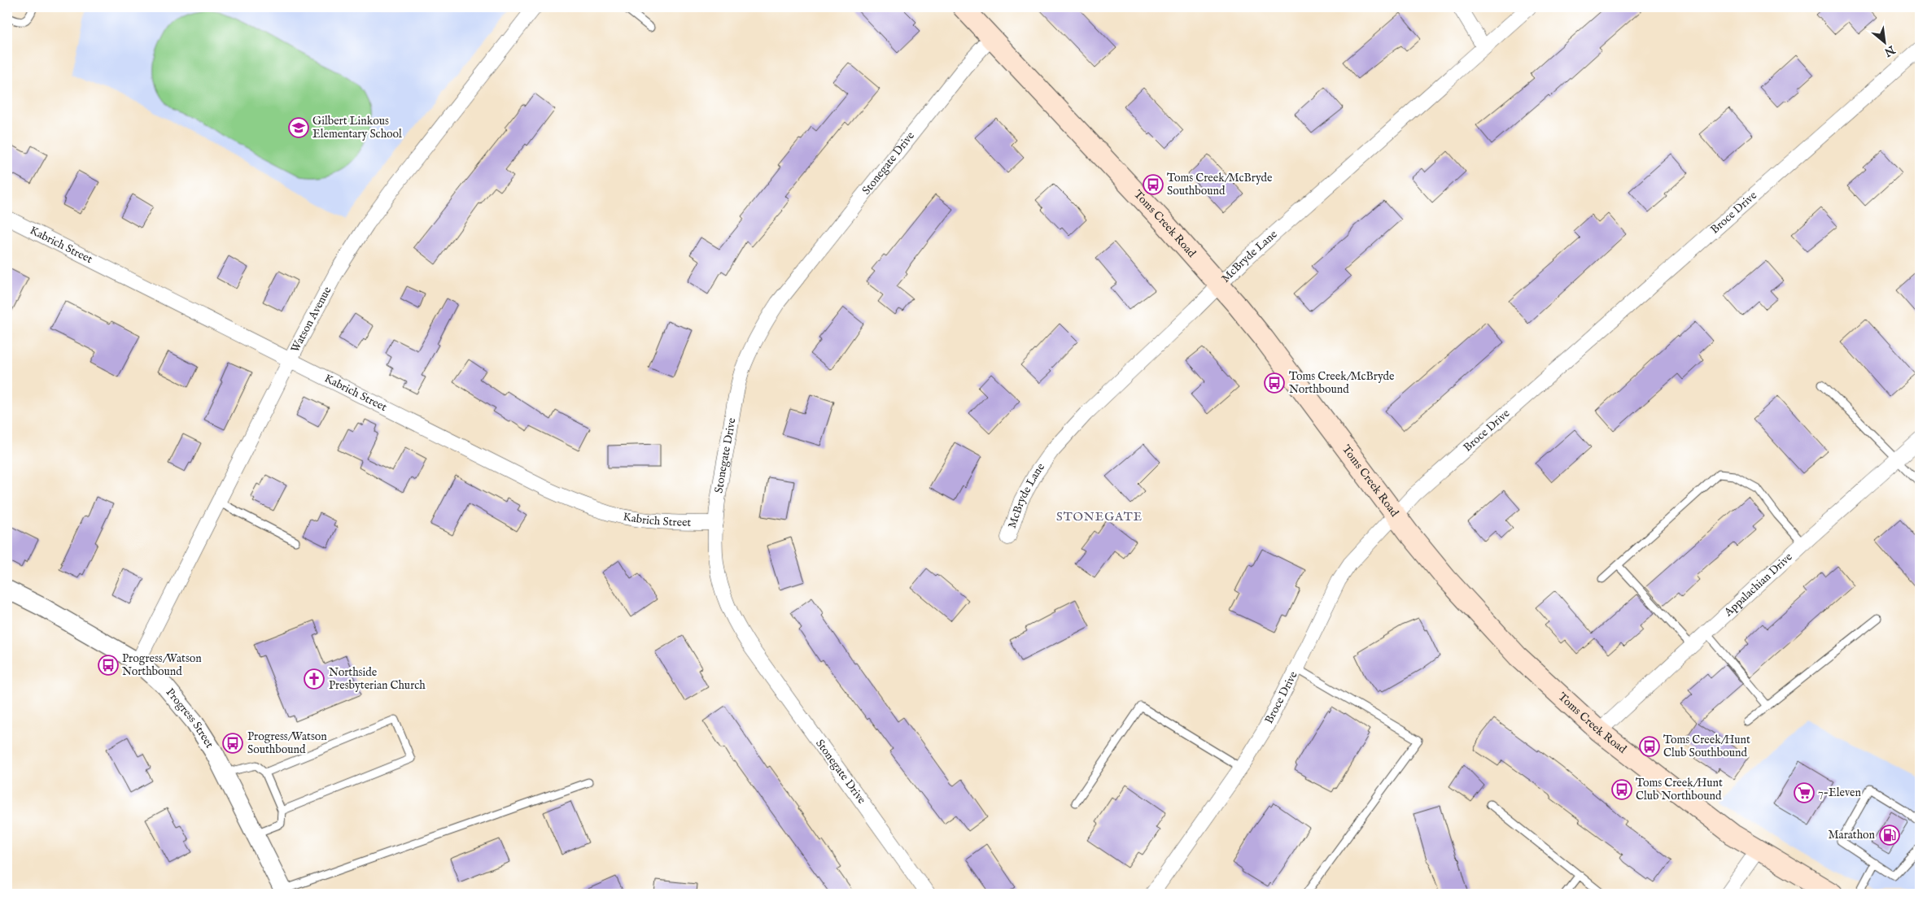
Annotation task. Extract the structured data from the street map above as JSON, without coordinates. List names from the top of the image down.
{
  "streets": {
    "main road": ["Toms Creek Road"],
    "street": [
      "Stonegate Drive",
      "Broce Drive",
      "Kabrich Street",
      "McBryde Lane",
      "Watson Avenue",
      "Appalachian Drive",
      "Progress Street"
    ]
  },
  "crossings": [
    ["Stonegate Drive", "Toms Creek Road"],
    ["Stonegate Drive", "Kabrich Street"],
    ["Broce Drive", "Toms Creek Road"],
    ["Toms Creek Road", "McBryde Lane"],
    ["Toms Creek Road", "Appalachian Drive"],
    ["Kabrich Street", "Watson Avenue"],
    ["Watson Avenue", "Progress Street"]
  ],
  "districts": ["STONEGATE"],
  "places": {
    "school or university": ["Gilbert Linkous Elementary School"],
    "bus stop": [
      "Toms Creek/McBryde Southbound",
      "Toms Creek/McBryde Northbound",
      "Progress/Watson Northbound",
      "Progress/Watson Southbound",
      "Toms Creek/Hunt Club Southbound",
      "Toms Creek/Hunt Club Northbound"
    ],
    "church": ["Northside Presbyterian Church"],
    "supermarket": ["7-Eleven"],
    "fuel station": ["Marathon"]
  },
  "north": "bottom right"
}
